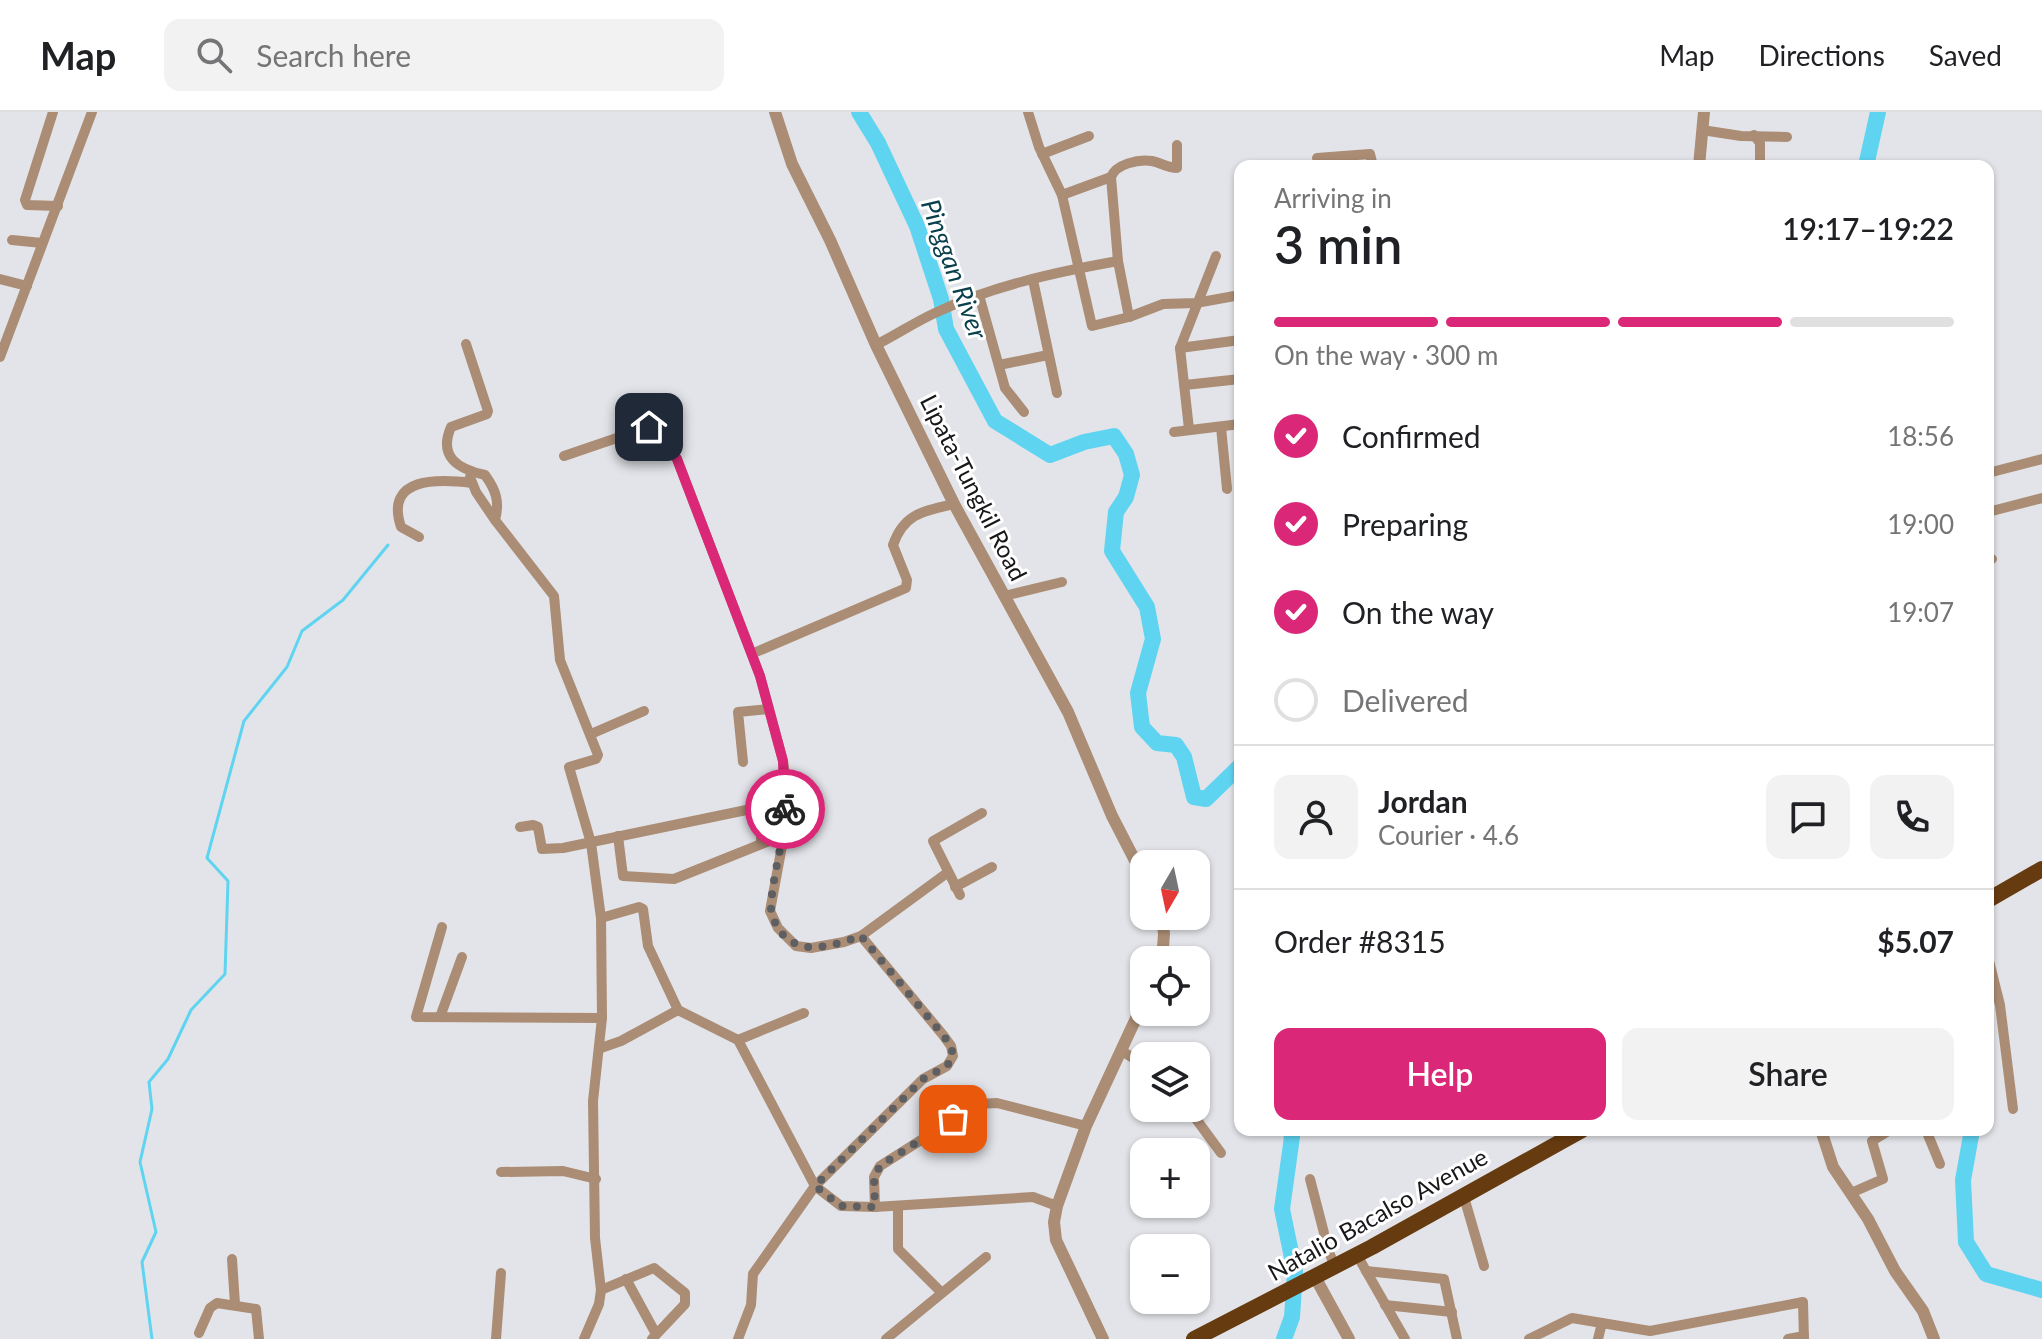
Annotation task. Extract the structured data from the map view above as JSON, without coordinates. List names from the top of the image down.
{
  "streets": {
    "highway": ["Natalio Bacalso Avenue"],
    "street": ["Lipata-Tungkil Road"]
  },
  "water": ["Pinggan River"],
  "north": "bottom",
  "page": {
    "header": "Map",
    "search": "Search here",
    "nav": ["Map", "Directions", "Saved"],
    "heading": ["3 min", "Arriving in", "19:17–19:22"],
    "panel": [
      "Jordan",
      "Courier · 4.6",
      "Order #8315",
      "$5.07"
    ],
    "bar": "On the way · 300 m",
    "list": [
      ["Confirmed", "18:56"],
      ["Preparing", "19:00"],
      ["On the way", "19:07"],
      "Delivered"
    ],
    "map_buttons": ["+", "−"],
    "buttons": ["Help", "Share"]
  }
}
